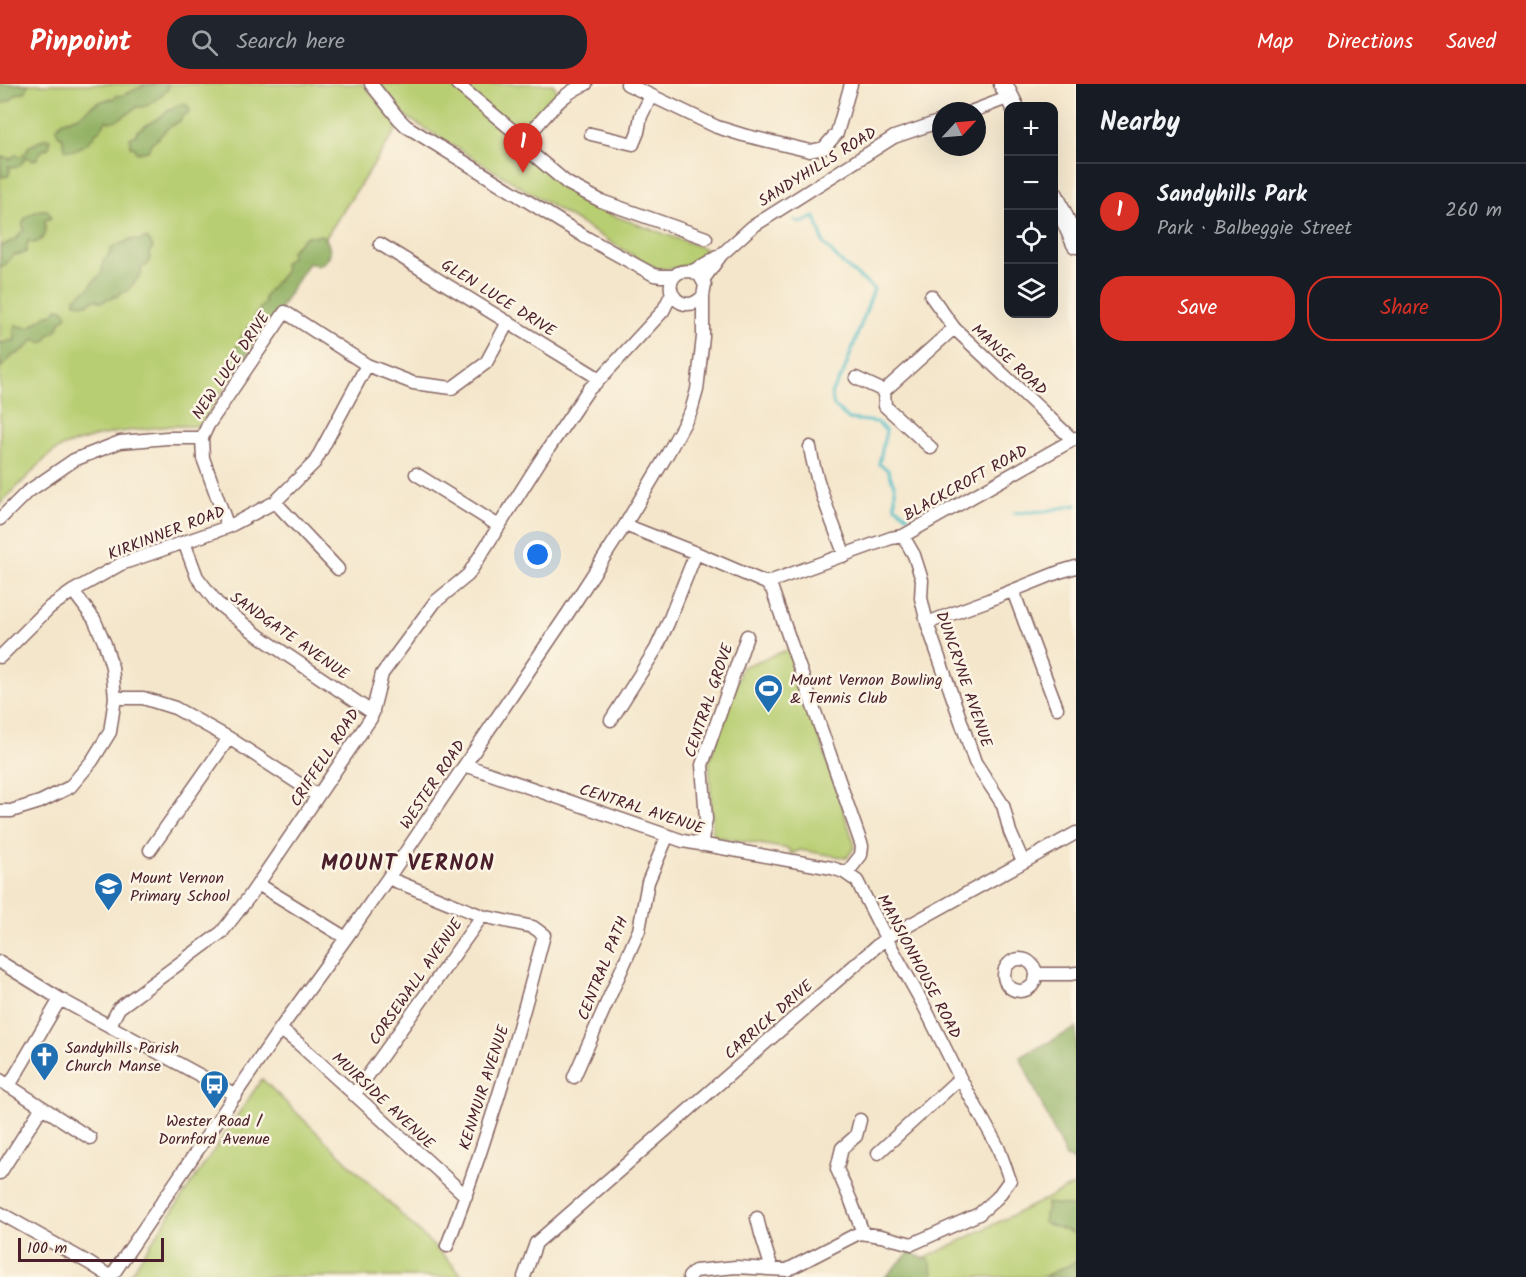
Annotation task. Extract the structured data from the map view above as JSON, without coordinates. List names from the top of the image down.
{
  "streets": {
    "street": [
      "SANDYHILLS ROAD",
      "GLEN LUCE DRIVE",
      "MANSE ROAD",
      "NEW LUCE DRIVE",
      "BLACKCROFT ROAD",
      "KIRKINNER ROAD",
      "SANDGATE AVENUE",
      "DUNCRYNE AVENUE",
      "CENTRAL GROVE",
      "CRIFFELL ROAD",
      "WESTER ROAD",
      "CENTRAL AVENUE",
      "MANSIONHOUSE ROAD",
      "CENTRAL PATH",
      "CORSEWALL AVENUE",
      "CARRICK DRIVE",
      "KENMUIR AVENUE",
      "MUIRSIDE AVENUE"
    ]
  },
  "crossings": [
    ["SANDYHILLS ROAD", "CRIFFELL ROAD"],
    ["SANDYHILLS ROAD", "WESTER ROAD"],
    ["GLEN LUCE DRIVE", "NEW LUCE DRIVE"],
    ["GLEN LUCE DRIVE", "CRIFFELL ROAD"],
    ["MANSE ROAD", "BLACKCROFT ROAD"],
    ["NEW LUCE DRIVE", "KIRKINNER ROAD"],
    ["BLACKCROFT ROAD", "DUNCRYNE AVENUE"],
    ["KIRKINNER ROAD", "SANDGATE AVENUE"],
    ["SANDGATE AVENUE", "CRIFFELL ROAD"],
    ["DUNCRYNE AVENUE", "CARRICK DRIVE"],
    ["CENTRAL GROVE", "CENTRAL AVENUE"],
    ["CRIFFELL ROAD", "WESTER ROAD"],
    ["WESTER ROAD", "CENTRAL AVENUE"],
    ["WESTER ROAD", "MUIRSIDE AVENUE"],
    ["CENTRAL AVENUE", "MANSIONHOUSE ROAD"],
    ["CENTRAL AVENUE", "CENTRAL PATH"],
    ["MANSIONHOUSE ROAD", "CARRICK DRIVE"],
    ["CORSEWALL AVENUE", "KENMUIR AVENUE"],
    ["CORSEWALL AVENUE", "MUIRSIDE AVENUE"],
    ["KENMUIR AVENUE", "MUIRSIDE AVENUE"]
  ],
  "districts": ["MOUNT VERNON"],
  "places": {
    "sports": ["Mount Vernon Bowling & Tennis Club"],
    "school or university": ["Mount Vernon Primary School"],
    "church": ["Sandyhills Parish Church Manse"],
    "bus stop": ["Wester Road / Dornford Avenue"]
  },
  "scale_bar": "100 m",
  "north": "top right",
  "page": {
    "header": "Pinpoint",
    "search": "Search here",
    "nav": ["Map", "Directions", "Saved"],
    "heading": "Nearby",
    "map_buttons": ["+", "−"],
    "pins": "1",
    "list": [
      {
        "mark": "1",
        "name": "Sandyhills Park",
        "note": "Park · Balbeggie Street",
        "value": "260 m"
      }
    ],
    "buttons": ["Save", "Share"],
    "scale": "100 m"
  }
}
